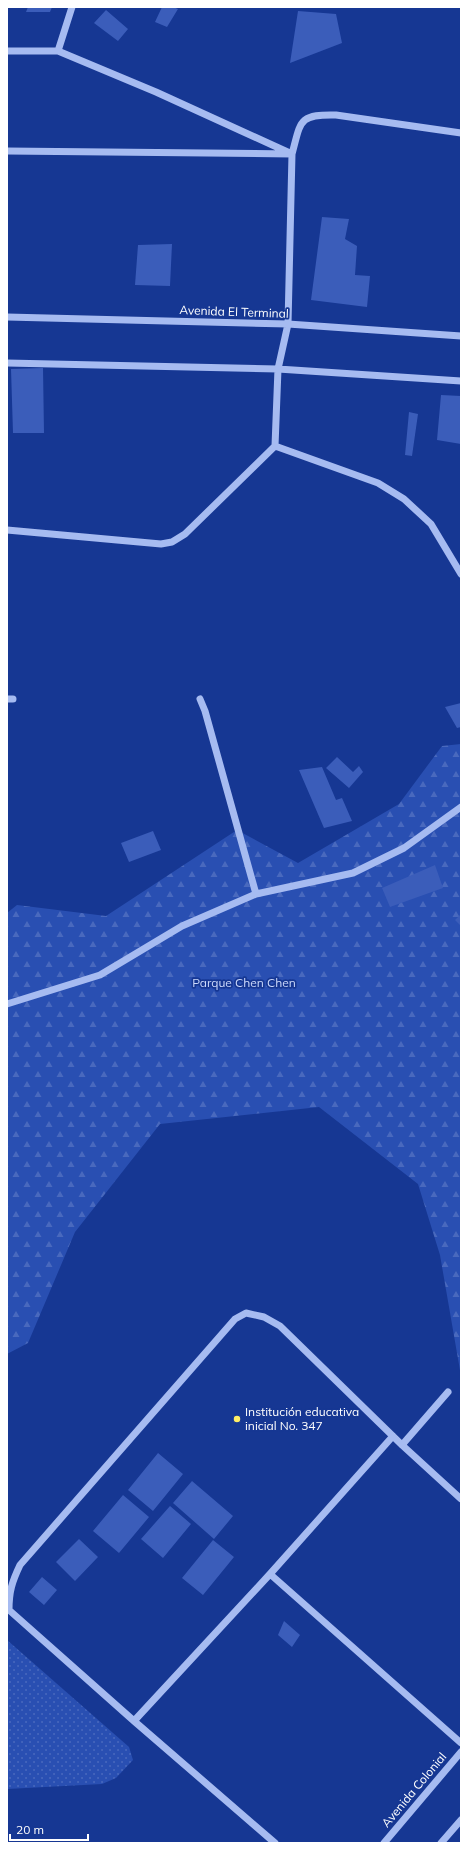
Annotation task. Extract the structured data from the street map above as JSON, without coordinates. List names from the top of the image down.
{
  "streets": {
    "street": ["Avenida El Terminal", "Avenida Colonial"]
  },
  "parks": ["Parque Chen Chen"],
  "places": ["Institución educativa inicial No. 347"],
  "scale_bar": "20 m"
}
